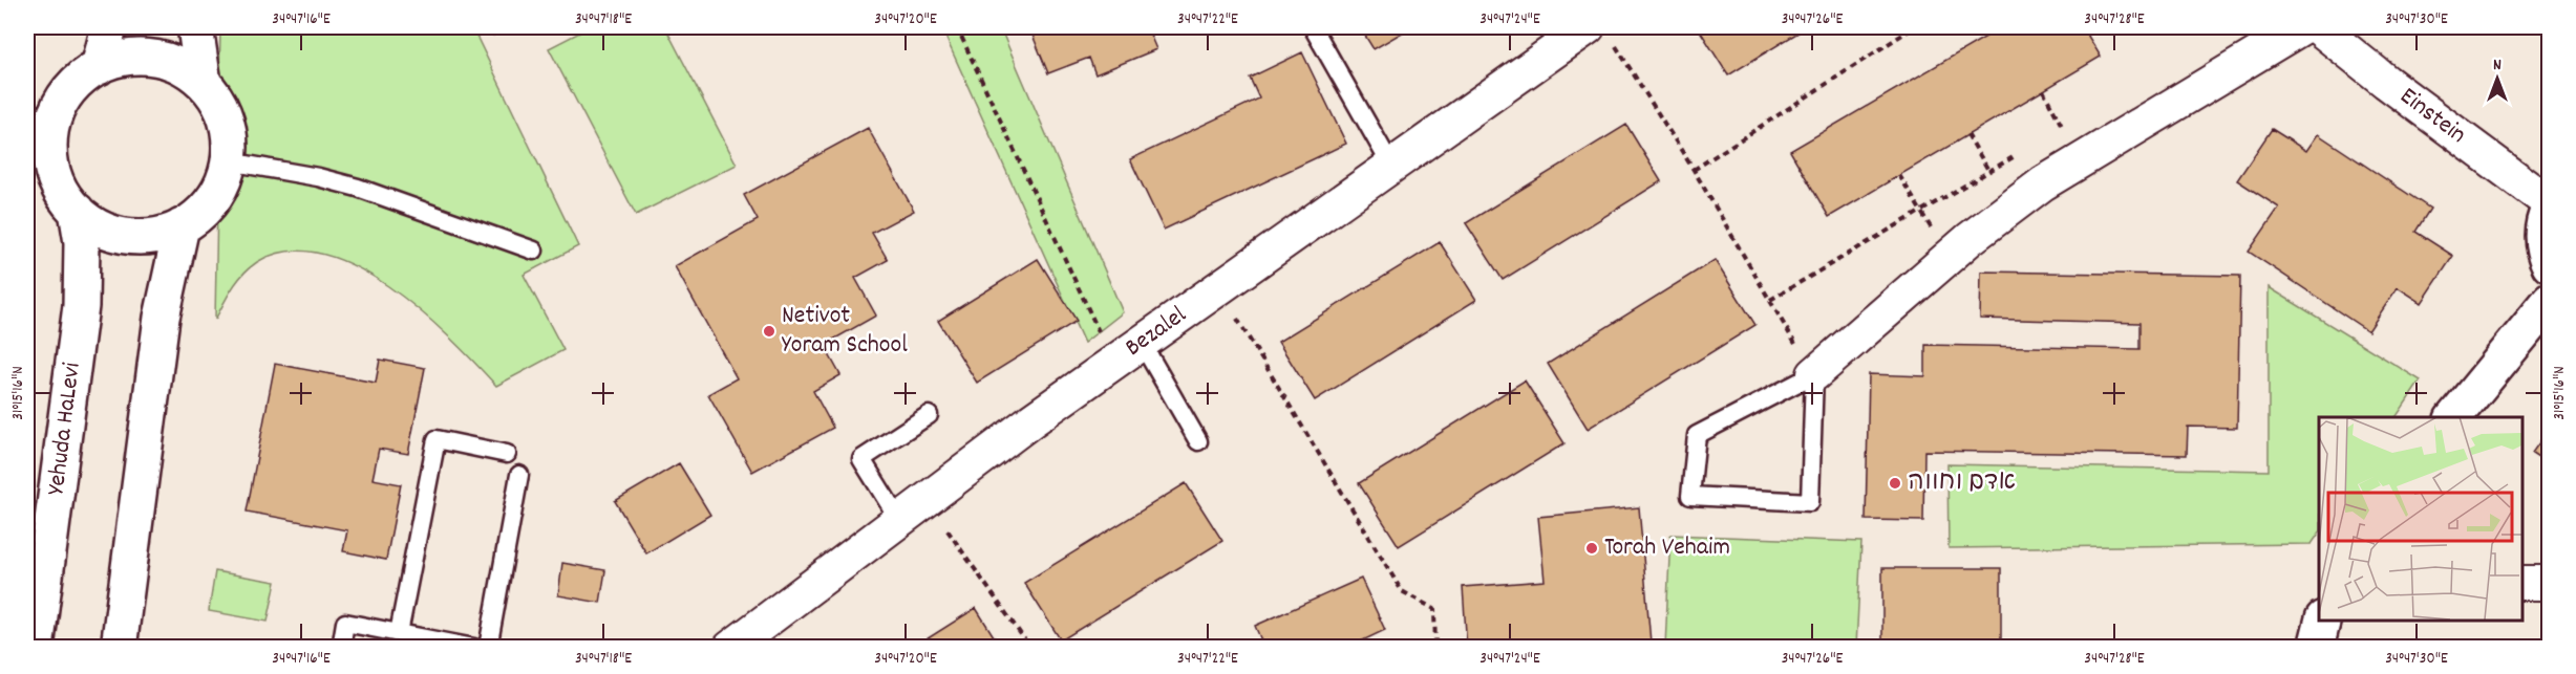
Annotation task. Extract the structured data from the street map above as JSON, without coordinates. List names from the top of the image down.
{
  "streets": {
    "main road": ["Yehuda HaLevi"],
    "street": ["Einstein", "Bezalel"]
  },
  "places": ["Netivot Yoram School", "אדם וחווה", "Torah Vehaim"],
  "north": "top",
  "coordinates": [
    "34°47'16\"E",
    "34°47'18\"E",
    "34°47'20\"E",
    "34°47'22\"E",
    "34°47'24\"E",
    "34°47'26\"E",
    "34°47'28\"E",
    "34°47'30\"E",
    "31°15'16\"N"
  ]
}
